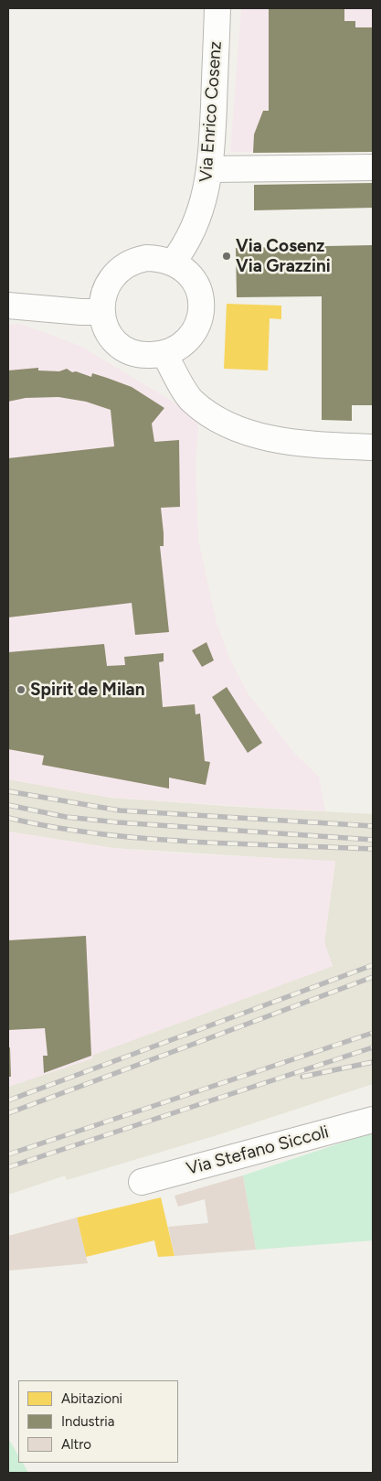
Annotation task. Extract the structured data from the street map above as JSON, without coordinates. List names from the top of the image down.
{
  "streets": {
    "street": ["Via Enrico Cosenz", "Via Stefano Siccoli"]
  },
  "places": ["Via Cosenz Via Grazzini", "Spirit de Milan"],
  "legend": ["Abitazioni", "Industria", "Altro"]
}
